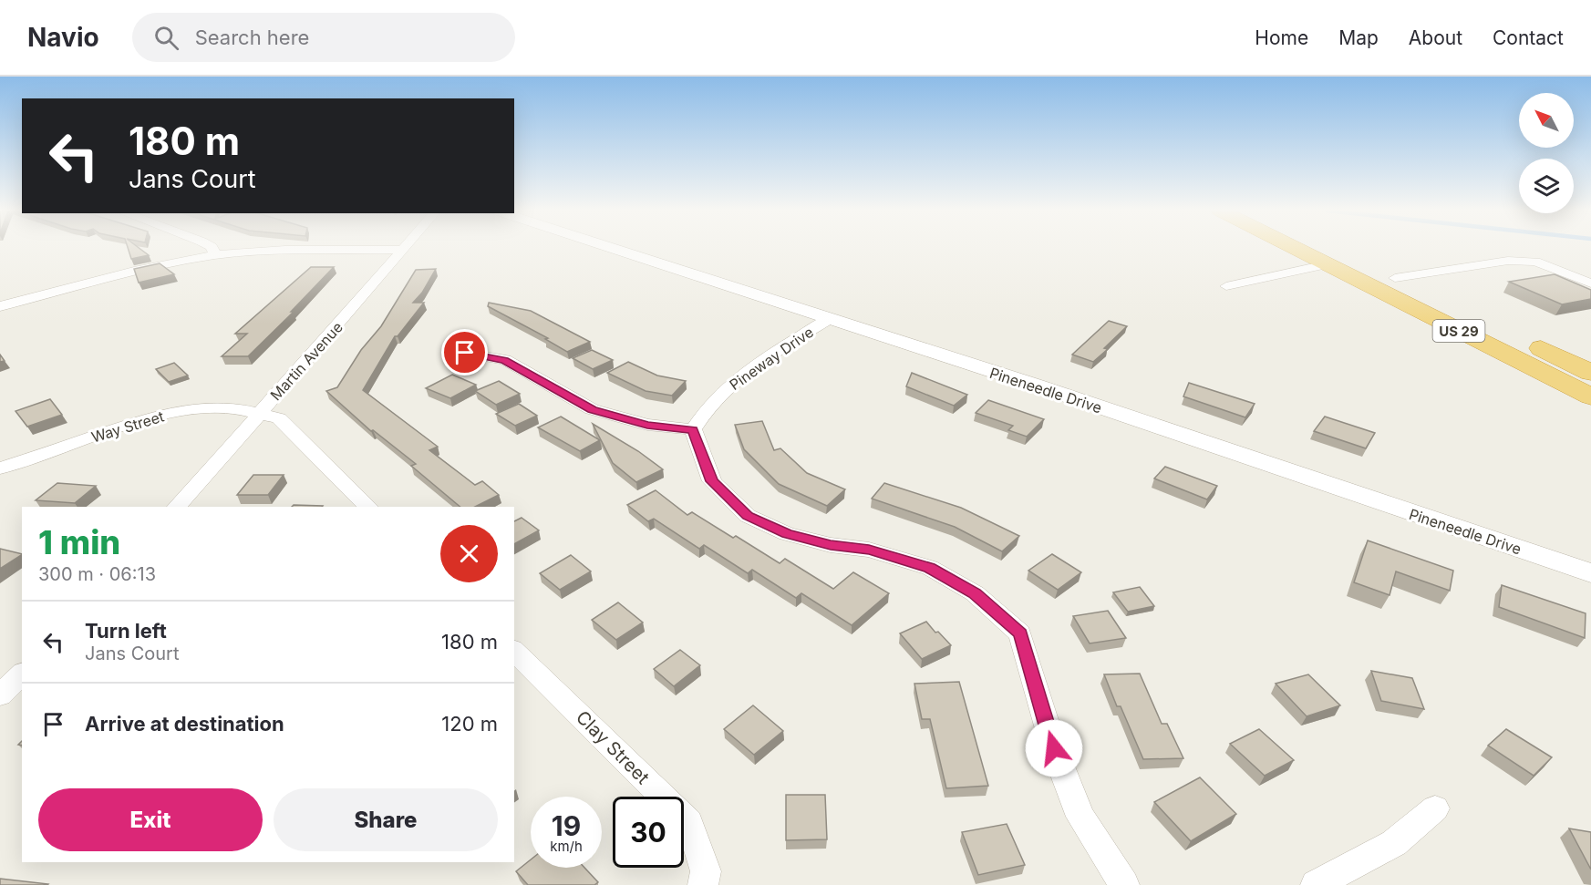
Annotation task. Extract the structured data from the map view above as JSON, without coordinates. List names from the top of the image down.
{
  "streets": {
    "highway": ["US 29"],
    "street": [
      "Pineway Drive",
      "Martin Avenue",
      "Pineneedle Drive",
      "Way Street",
      "Clay Street"
    ]
  },
  "crossings": [
    ["Pineway Drive", "Pineneedle Drive"],
    ["Martin Avenue", "Way Street"]
  ],
  "north": "top left",
  "page": {
    "header": "Navio",
    "search": "Search here",
    "nav": [
      "Home",
      "Map",
      "About",
      "Contact"
    ],
    "turn": ["180 m", "Jans Court"],
    "heading": ["1 min", "300 m · 06:13"],
    "list": [
      {
        "name": "Turn left",
        "note": "Jans Court",
        "value": "180 m"
      },
      {
        "name": "Arrive at destination",
        "value": "120 m"
      }
    ],
    "buttons": ["Exit", "Share"],
    "speed": "19 km/h",
    "limit": "30"
  }
}
